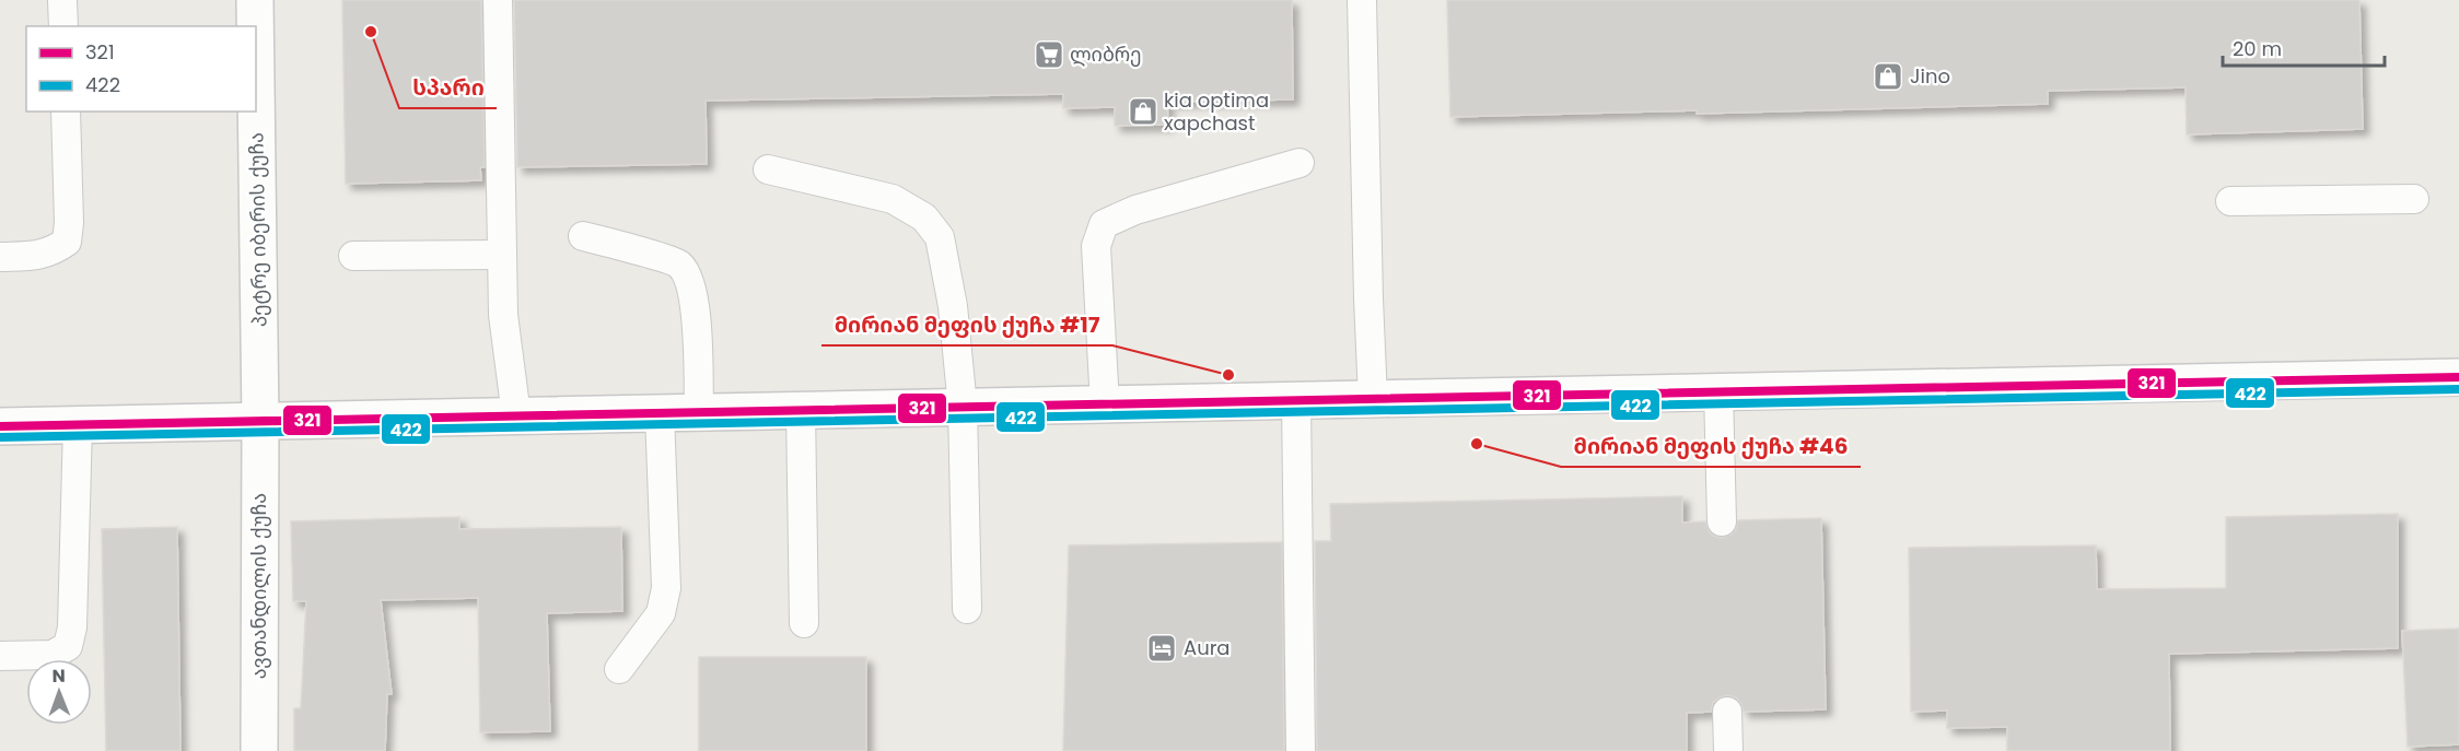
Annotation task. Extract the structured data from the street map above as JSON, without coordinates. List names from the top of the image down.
{
  "streets": {
    "main road": ["პეტრე იბერის ქუჩა", "ავთანდილის ქუჩა"]
  },
  "crossings": [
    ["პეტრე იბერის ქუჩა", "ავთანდილის ქუჩა"]
  ],
  "places": {
    "other": ["სპარი", "მირიან მეფის ქუჩა #17", "მირიან მეფის ქუჩა #46"],
    "supermarket": ["ლიბრე"],
    "shop": ["Jino", "kia optima xapchast"],
    "hotel": ["Aura"]
  },
  "lines": ["transit line 321", "transit line 422"],
  "legend": ["321", "422"],
  "scale_bar": "20 m",
  "north": "top"
}
